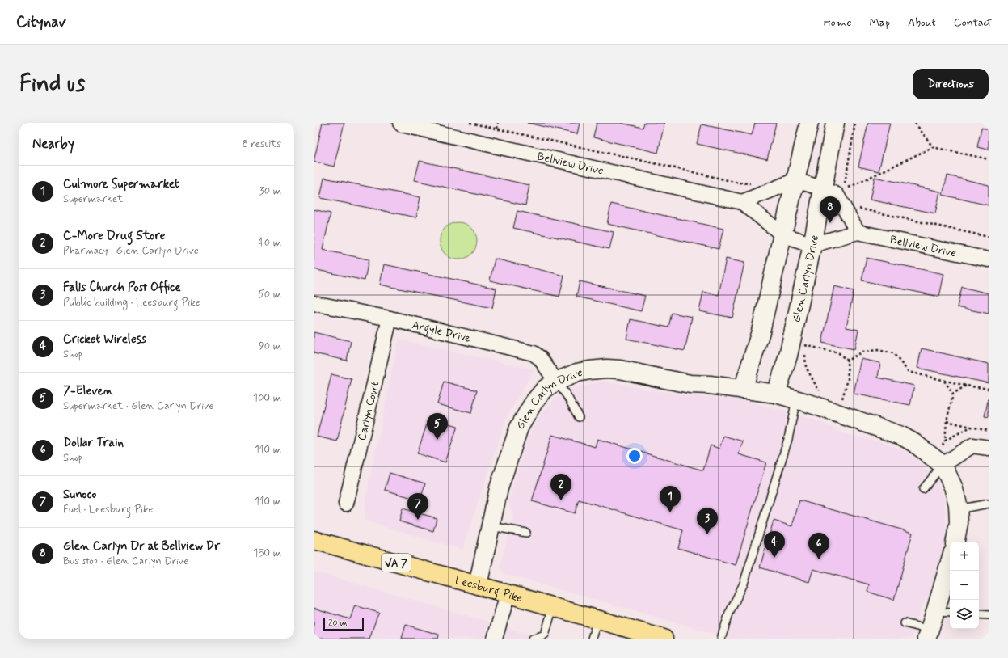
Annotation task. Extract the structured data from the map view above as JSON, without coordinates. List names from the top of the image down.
{
  "streets": {
    "main road": ["VA 7", "Leesburg Pike"],
    "street": [
      "Bellview Drive",
      "Glen Carlyn Drive",
      "Argyle Drive",
      "Carlyn Court"
    ]
  },
  "crossings": [
    ["Bellview Drive", "Glen Carlyn Drive"],
    ["Glen Carlyn Drive", "Argyle Drive"],
    ["Glen Carlyn Drive", "Leesburg Pike"],
    ["Argyle Drive", "Carlyn Court"]
  ],
  "scale_bar": "20 m",
  "page": {
    "header": "Citynav",
    "nav": [
      "Home",
      "Map",
      "About",
      "Contact"
    ],
    "buttons": "Directions",
    "title": "Find us",
    "heading": ["Nearby", "8 results"],
    "list": [
      {
        "mark": "1",
        "name": "Culmore Supermarket",
        "note": "Supermarket",
        "value": "30 m"
      },
      {
        "mark": "2",
        "name": "C-More Drug Store",
        "note": "Pharmacy · Glen Carlyn Drive",
        "value": "40 m"
      },
      {
        "mark": "3",
        "name": "Falls Church Post Office",
        "note": "Public building · Leesburg Pike",
        "value": "50 m"
      },
      {
        "mark": "4",
        "name": "Cricket Wireless",
        "note": "Shop",
        "value": "90 m"
      },
      {
        "mark": "5",
        "name": "7-Eleven",
        "note": "Supermarket · Glen Carlyn Drive",
        "value": "100 m"
      },
      {
        "mark": "6",
        "name": "Dollar Train",
        "note": "Shop",
        "value": "110 m"
      },
      {
        "mark": "7",
        "name": "Sunoco",
        "note": "Fuel · Leesburg Pike",
        "value": "110 m"
      },
      {
        "mark": "8",
        "name": "Glen Carlyn Dr at Bellview Dr",
        "note": "Bus stop · Glen Carlyn Drive",
        "value": "150 m"
      }
    ],
    "pins": [
      "8",
      "5",
      "2",
      "1",
      "7",
      "3",
      "4",
      "6"
    ],
    "map_buttons": ["+", "−"],
    "scale": "20 m"
  }
}
